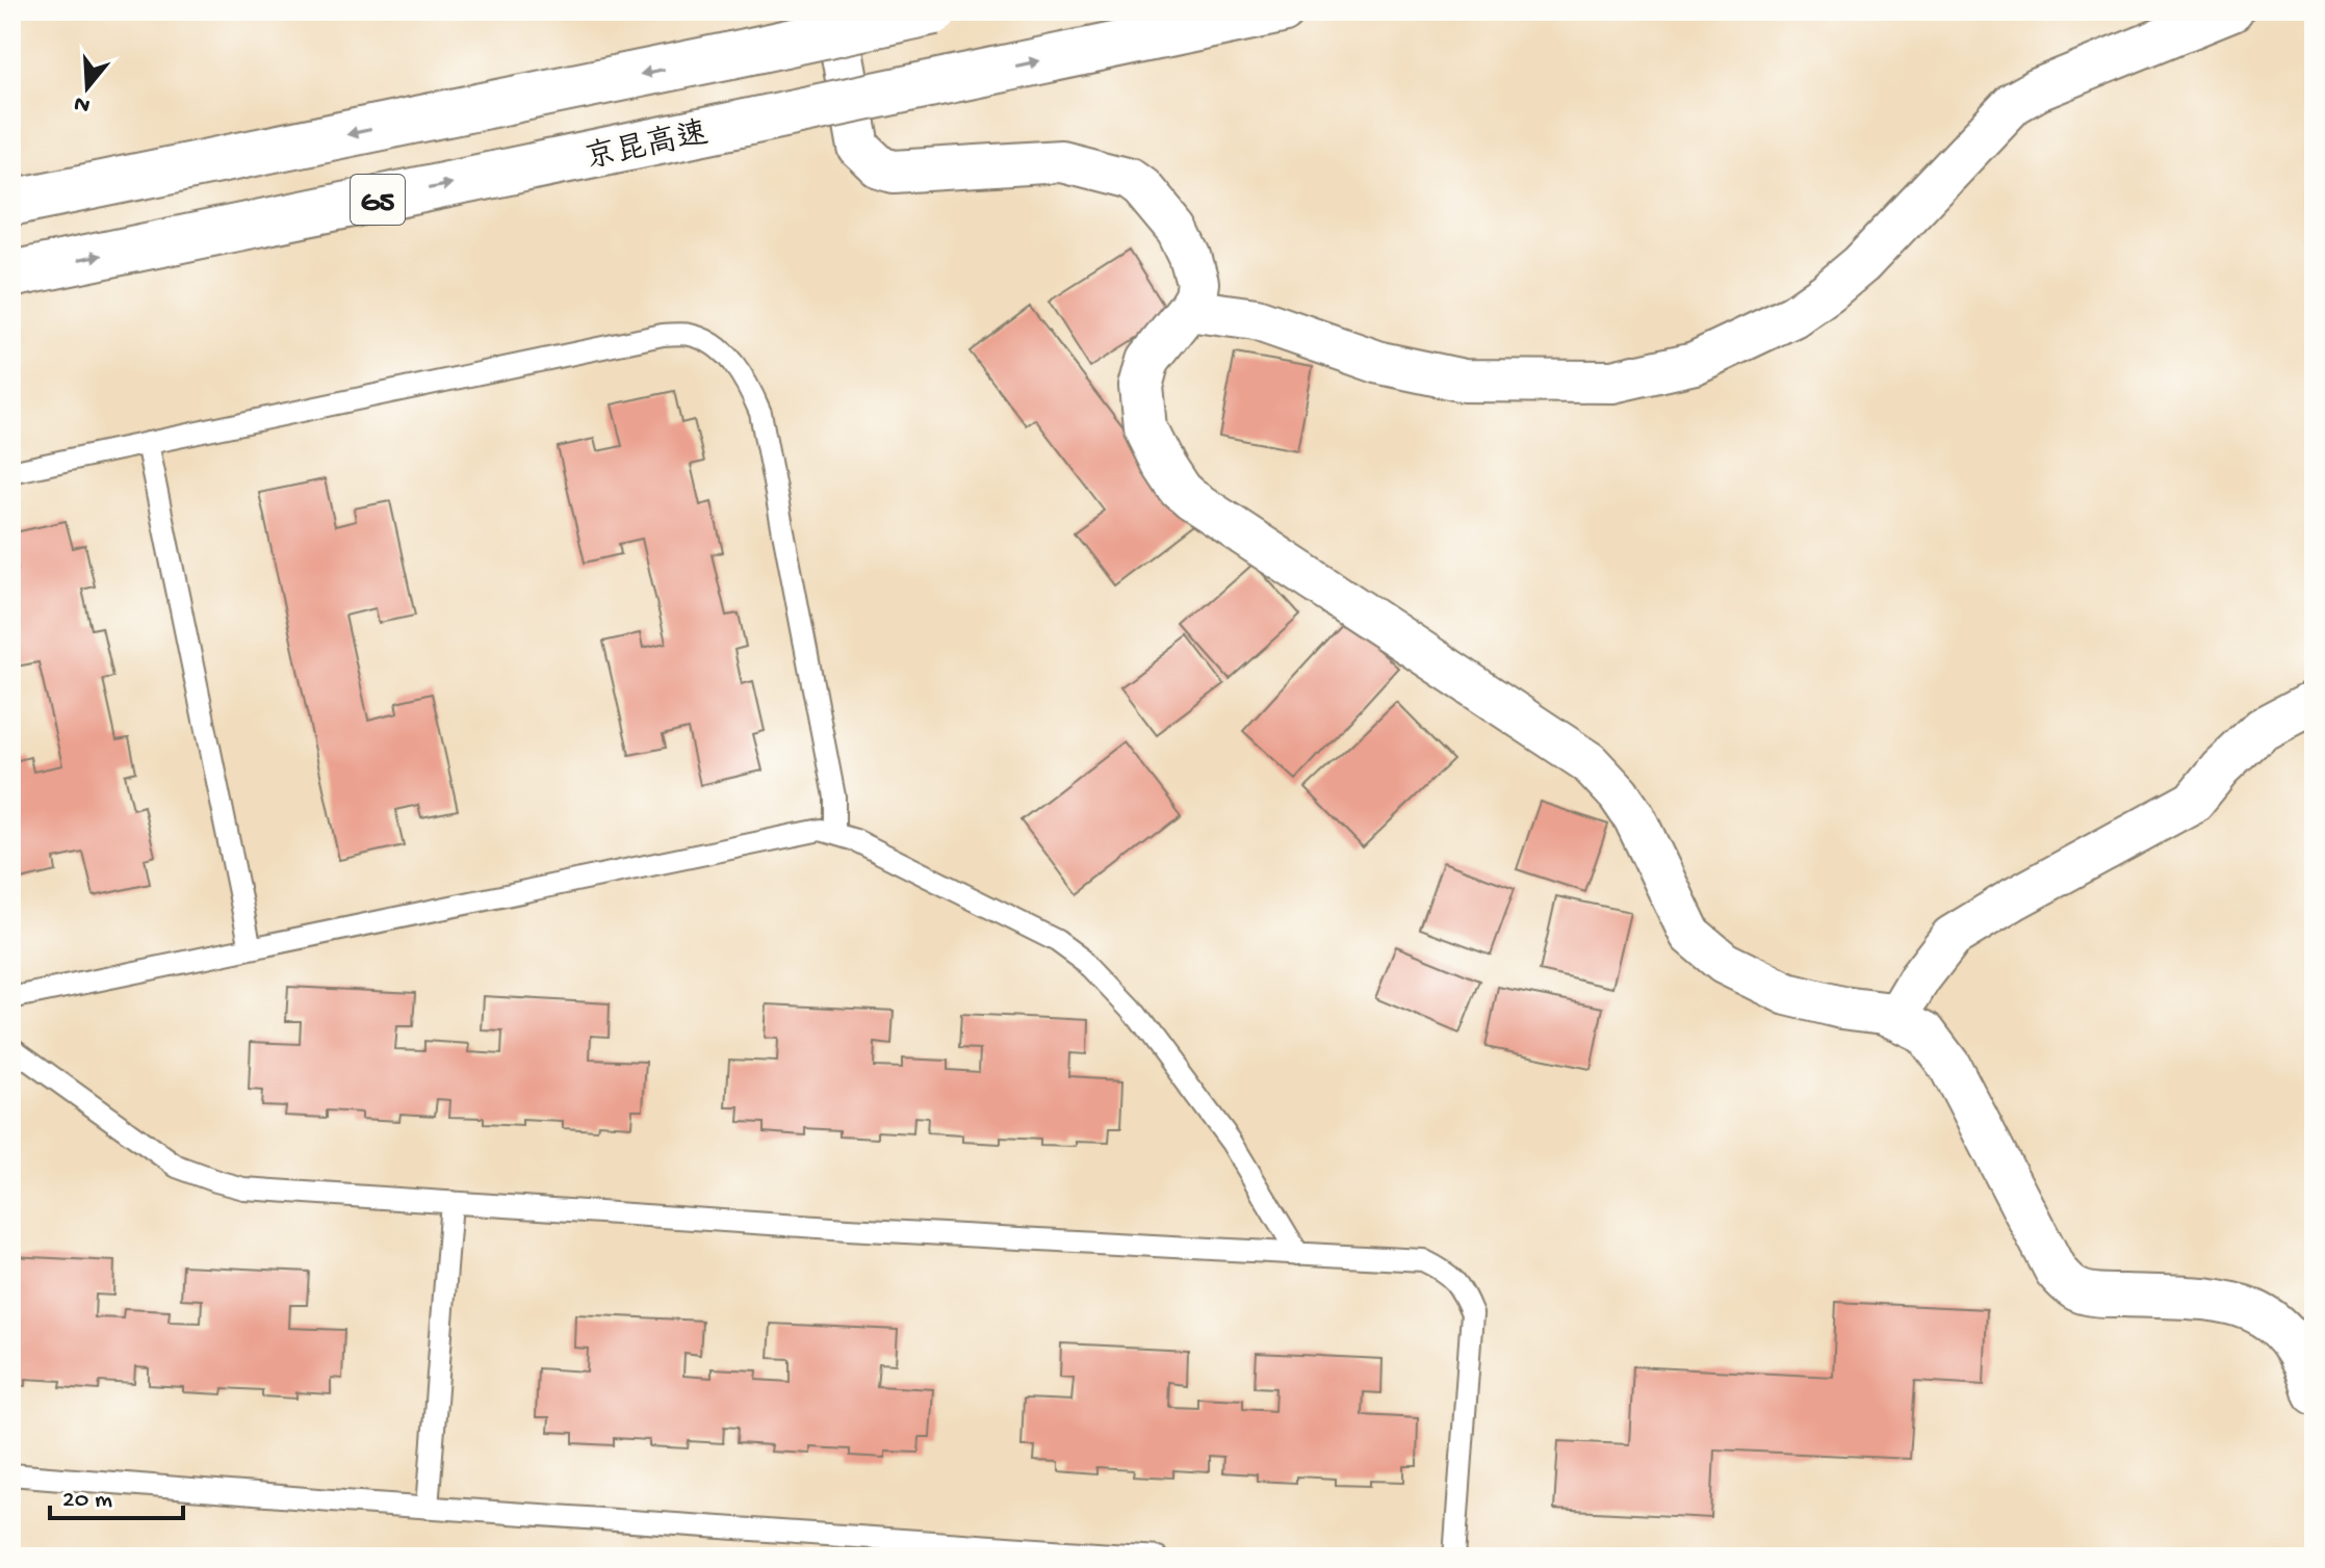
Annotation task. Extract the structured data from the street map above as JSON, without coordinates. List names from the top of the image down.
{
  "streets": {
    "highway": ["京昆高速", "G5"]
  },
  "scale_bar": "20 m",
  "north": "bottom"
}
